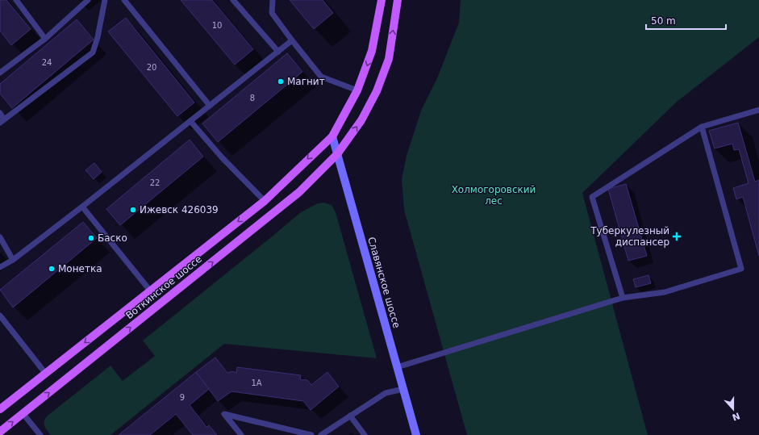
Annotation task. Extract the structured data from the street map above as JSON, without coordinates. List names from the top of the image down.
{
  "streets": {
    "main road": ["Славянское шоссе", "Воткинское шоссе"]
  },
  "crossings": [
    ["Славянское шоссе", "Воткинское шоссе"]
  ],
  "parks": ["Холмогоровский лес"],
  "places": {
    "other": [
      "Магнит",
      "Ижевск 426039",
      "Баско",
      "Монетка"
    ],
    "health": ["Туберкулезный диспансер"]
  },
  "house_numbers": [
    "10",
    "24",
    "20",
    "8",
    "22",
    "1А",
    "9"
  ],
  "scale_bar": "50 m",
  "north": "bottom"
}
